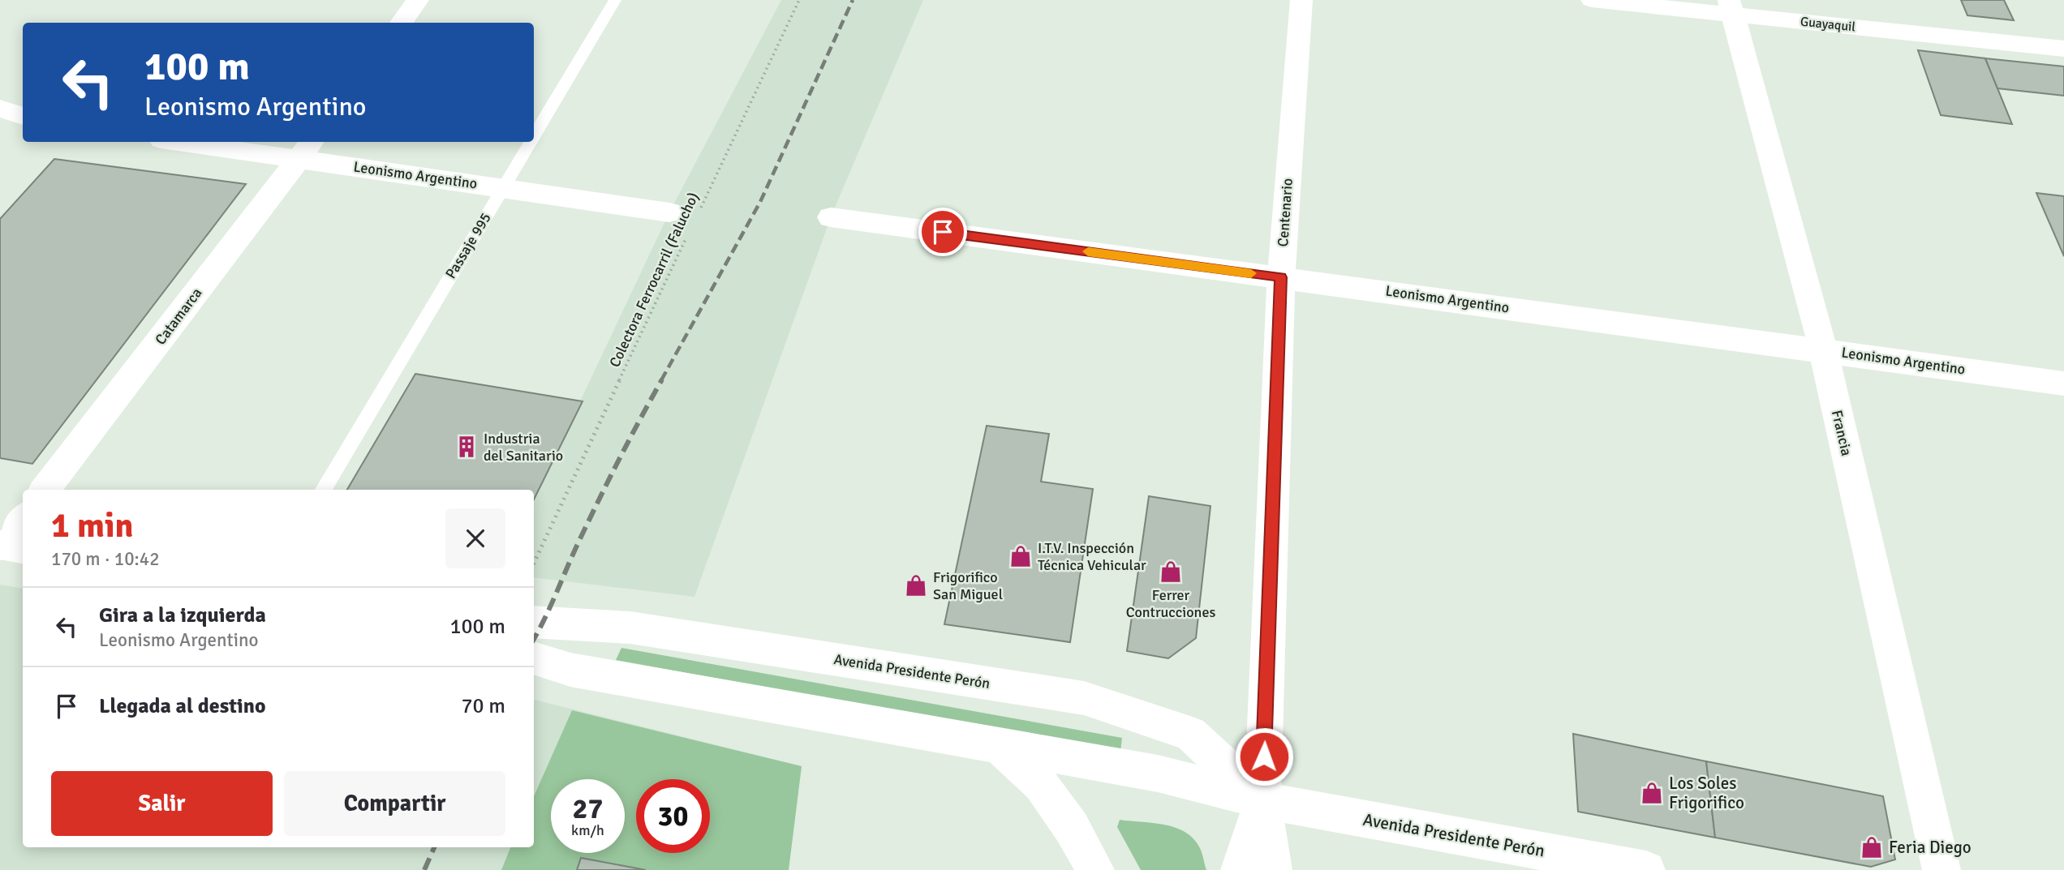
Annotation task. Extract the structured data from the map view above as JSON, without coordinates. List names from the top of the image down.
{
  "streets": {
    "street": [
      "Guayaquil",
      "Leonismo Argentino",
      "Centenario",
      "Catamarca",
      "Francia",
      "Avenida Presidente Perón"
    ],
    "lane": ["Passaje 995"],
    "path": ["Colectora Ferrocarril (Falucho)"]
  },
  "crossings": [
    ["Guayaquil", "Francia"],
    ["Leonismo Argentino", "Centenario"],
    ["Leonismo Argentino", "Passaje 995"],
    ["Leonismo Argentino", "Catamarca"],
    ["Leonismo Argentino", "Francia"],
    ["Centenario", "Avenida Presidente Perón"]
  ],
  "places": {
    "building": ["Industria del Sanitario"],
    "shop": [
      "I.T.V. Inspección Técnica Vehicular",
      "Ferrer Contrucciones",
      "Frigorifico San Miguel",
      "Los Soles Frigorifico",
      "Feria Diego"
    ]
  },
  "page": {
    "turn": ["100 m", "Leonismo Argentino"],
    "heading": ["1 min", "170 m · 10:42"],
    "list": [
      {
        "name": "Gira a la izquierda",
        "note": "Leonismo Argentino",
        "value": "100 m"
      },
      {
        "name": "Llegada al destino",
        "value": "70 m"
      }
    ],
    "buttons": ["Salir", "Compartir"],
    "speed": "27 km/h",
    "limit": "30"
  }
}
